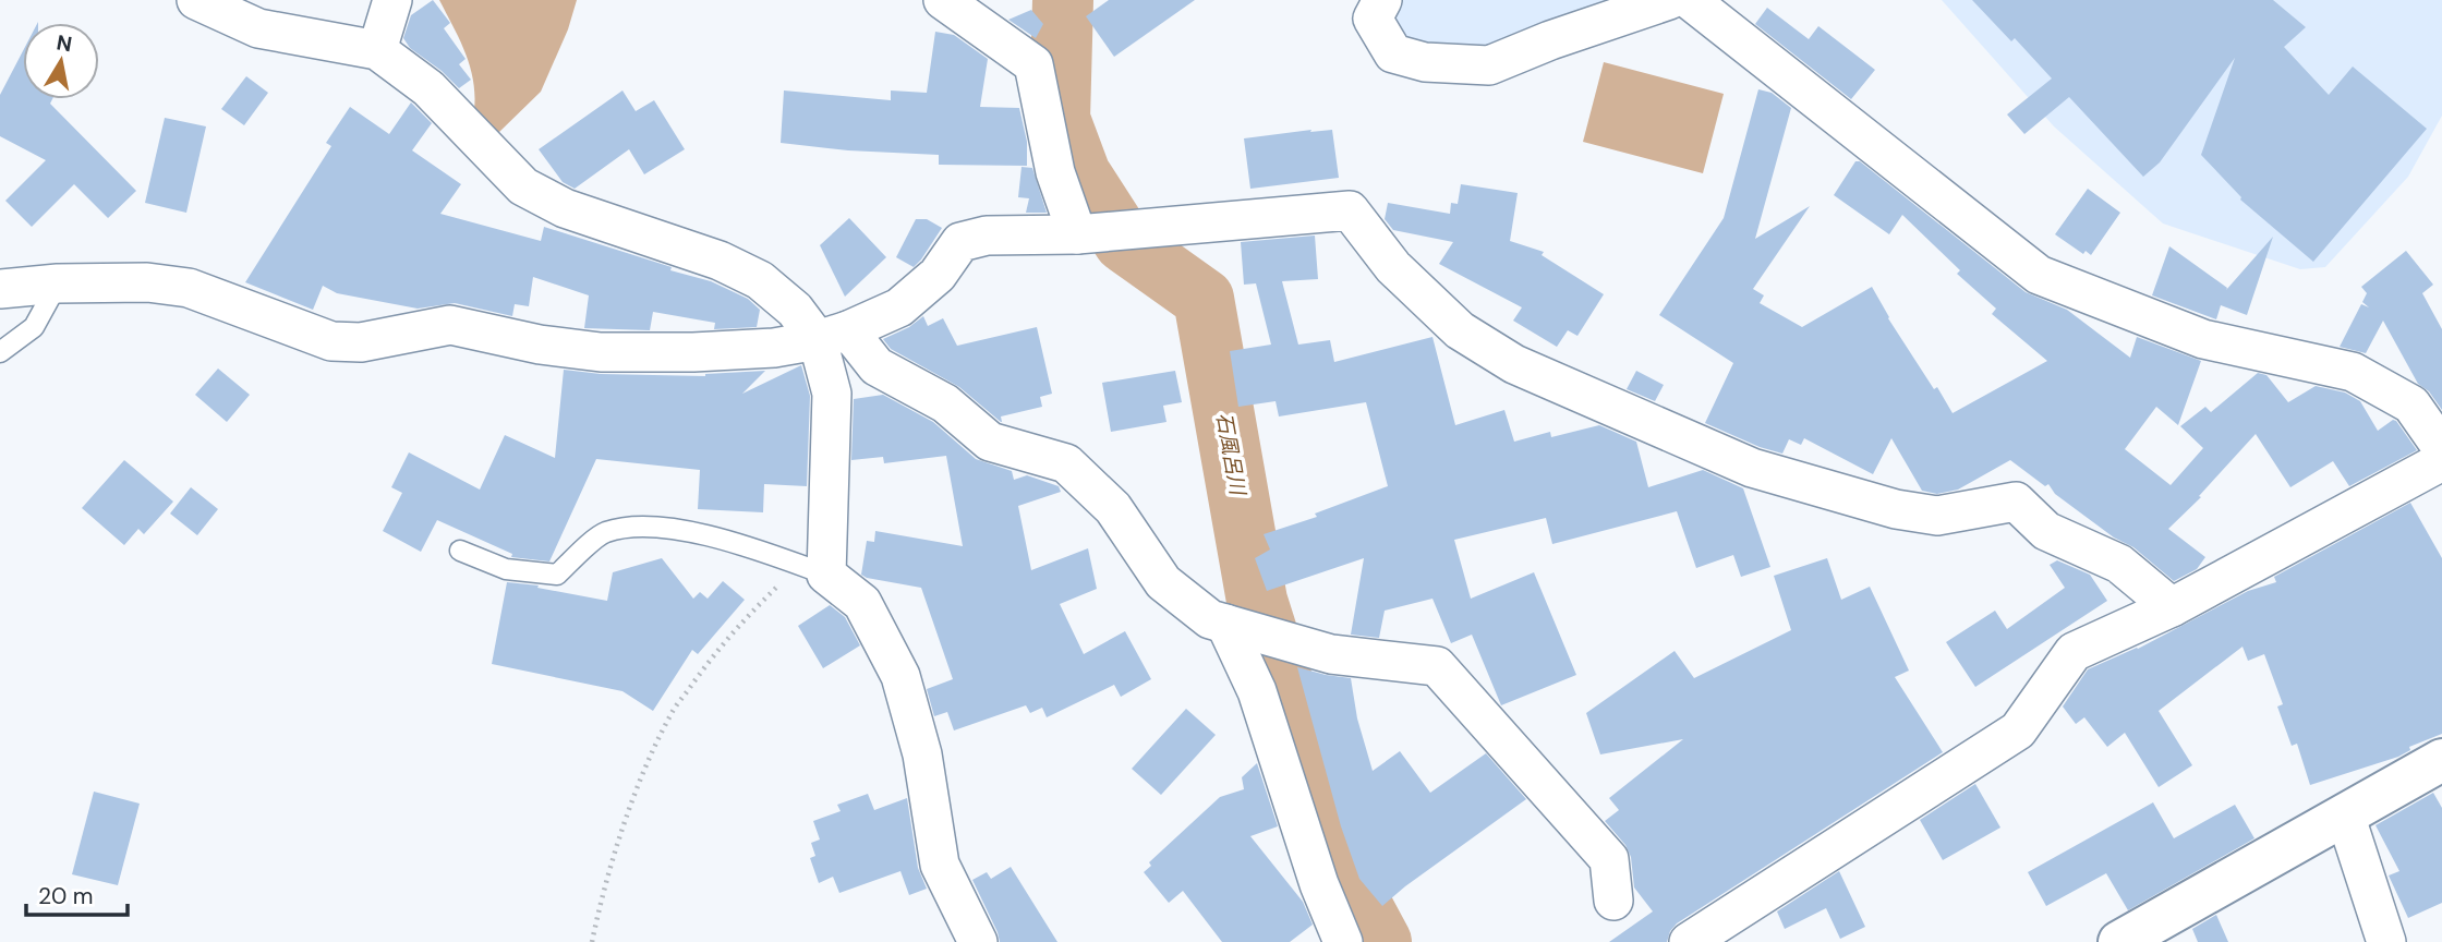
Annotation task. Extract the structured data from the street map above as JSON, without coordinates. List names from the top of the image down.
{
  "water": ["石風呂川"],
  "scale_bar": "20 m",
  "north": "top"
}
